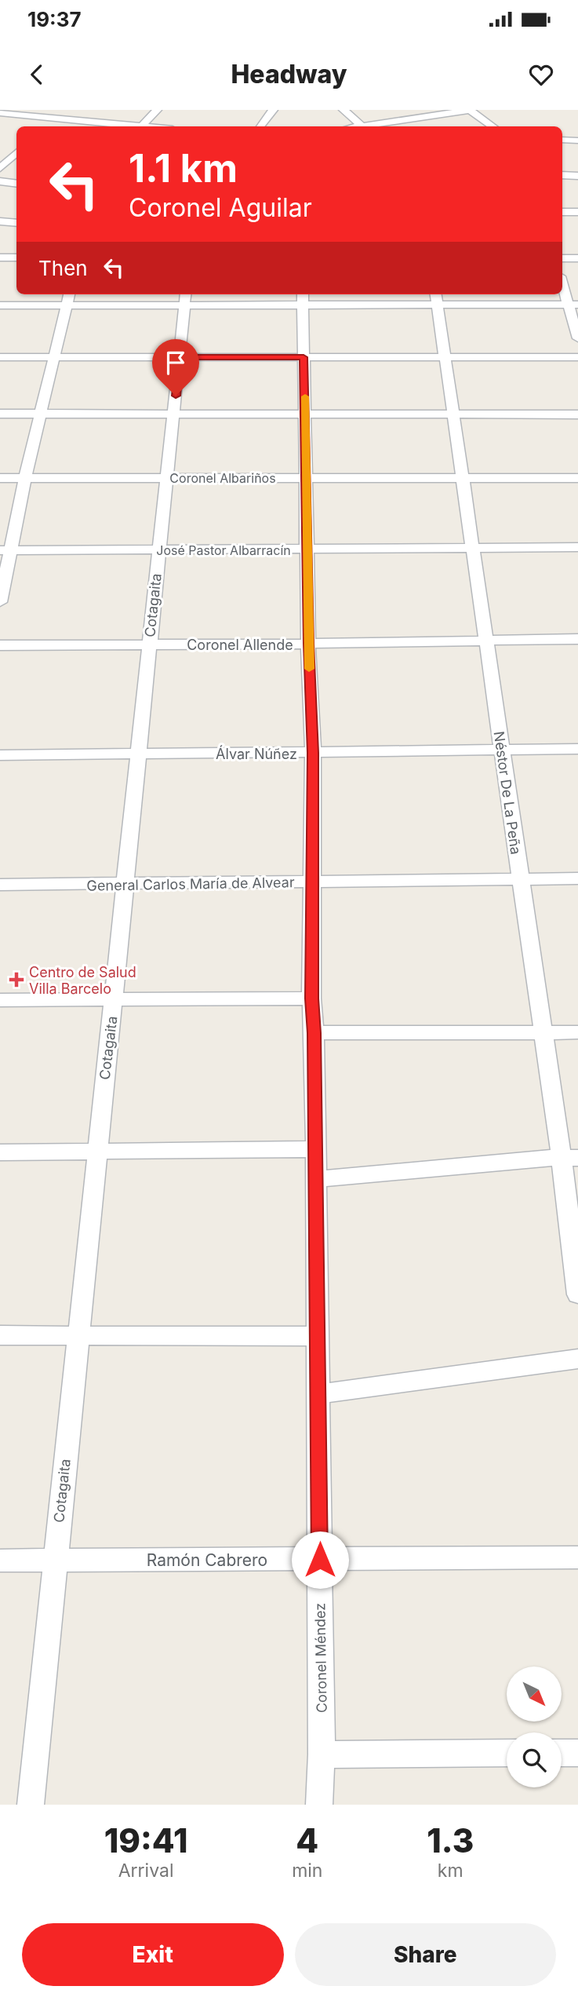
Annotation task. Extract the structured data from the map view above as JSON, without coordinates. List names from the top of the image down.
{
  "streets": {
    "street": [
      "Coronel Albariños",
      "José Pastor Albarracín",
      "Cotagaita",
      "Coronel Allende",
      "Álvar Núñez",
      "Néstor De La Peña",
      "General Carlos María de Alvear",
      "Ramón Cabrero",
      "Coronel Méndez"
    ]
  },
  "crossings": [
    ["Coronel Albariños", "Cotagaita"],
    ["Coronel Albariños", "Néstor De La Peña"],
    ["Coronel Albariños", "Coronel Méndez"],
    ["José Pastor Albarracín", "Cotagaita"],
    ["José Pastor Albarracín", "Néstor De La Peña"],
    ["José Pastor Albarracín", "Coronel Méndez"],
    ["Cotagaita", "Coronel Allende"],
    ["Cotagaita", "Álvar Núñez"],
    ["Cotagaita", "General Carlos María de Alvear"],
    ["Cotagaita", "Ramón Cabrero"],
    ["Coronel Allende", "Néstor De La Peña"],
    ["Coronel Allende", "Coronel Méndez"],
    ["Álvar Núñez", "Néstor De La Peña"],
    ["Álvar Núñez", "Coronel Méndez"],
    ["Néstor De La Peña", "General Carlos María de Alvear"],
    ["General Carlos María de Alvear", "Coronel Méndez"],
    ["Ramón Cabrero", "Coronel Méndez"]
  ],
  "places": {
    "health": ["Centro de Salud Villa Barcelo"]
  },
  "north": "bottom right",
  "page": {
    "status": "19:37",
    "header": "Headway",
    "turn": ["1.1 km", "Coronel Aguilar"],
    "then": "Then",
    "eta": [
      "19:41",
      "Arrival",
      "4",
      "min",
      "1.3",
      "km"
    ],
    "buttons": ["Exit", "Share"]
  }
}
